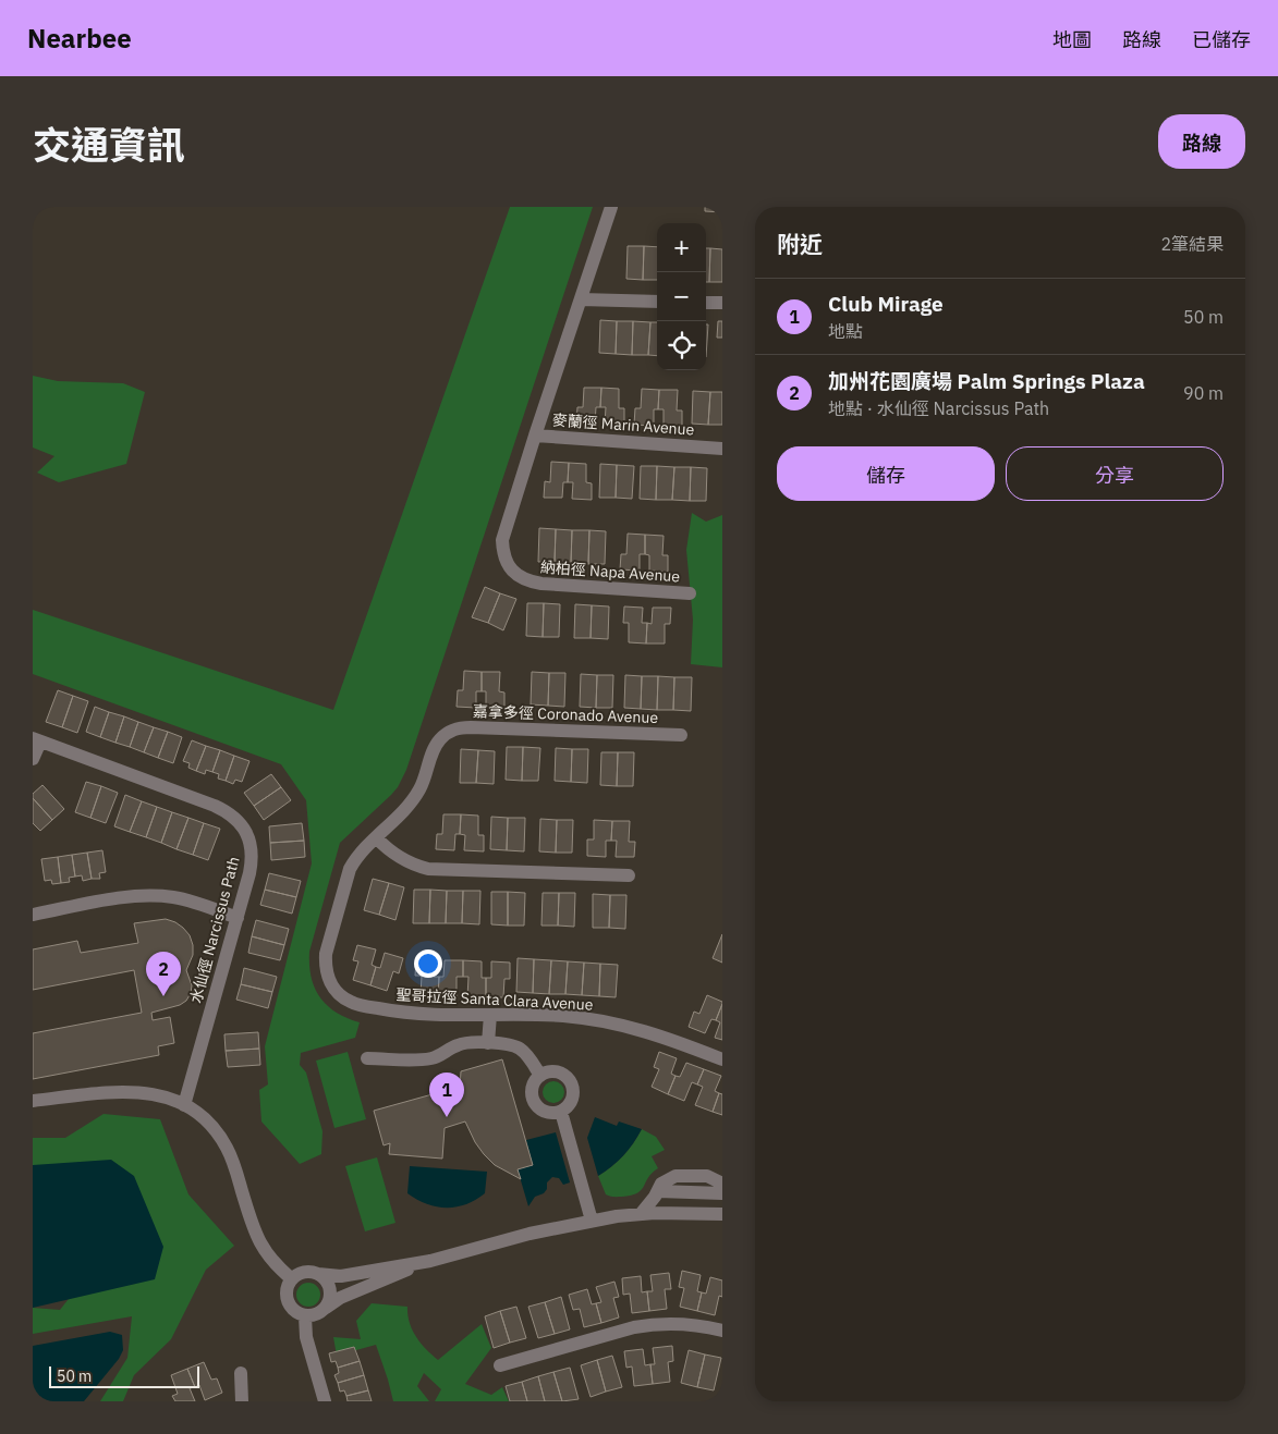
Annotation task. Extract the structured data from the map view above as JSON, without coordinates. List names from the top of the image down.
{
  "streets": {
    "street": [
      "麥蘭徑 Marin Avenue",
      "納柏徑 Napa Avenue",
      "嘉拿多徑 Coronado Avenue",
      "水仙徑 Narcissus Path",
      "聖哥拉徑 Santa Clara Avenue"
    ]
  },
  "crossings": [
    ["麥蘭徑 Marin Avenue", "納柏徑 Napa Avenue"],
    ["嘉拿多徑 Coronado Avenue", "聖哥拉徑 Santa Clara Avenue"]
  ],
  "scale_bar": "50 m",
  "page": {
    "header": "Nearbee",
    "nav": ["地圖", "路線", "已儲存"],
    "title": "交通資訊",
    "buttons": [
      "路線",
      ["儲存", "分享"]
    ],
    "heading": ["附近", "2筆結果"],
    "map_buttons": ["+", "−"],
    "list": [
      {
        "mark": "1",
        "name": "Club Mirage",
        "note": "地點",
        "value": "50 m"
      },
      {
        "mark": "2",
        "name": "加州花園廣場 Palm Springs Plaza",
        "note": "地點 · 水仙徑 Narcissus Path",
        "value": "90 m"
      }
    ],
    "pins": ["2", "1"],
    "scale": "50 m"
  }
}
